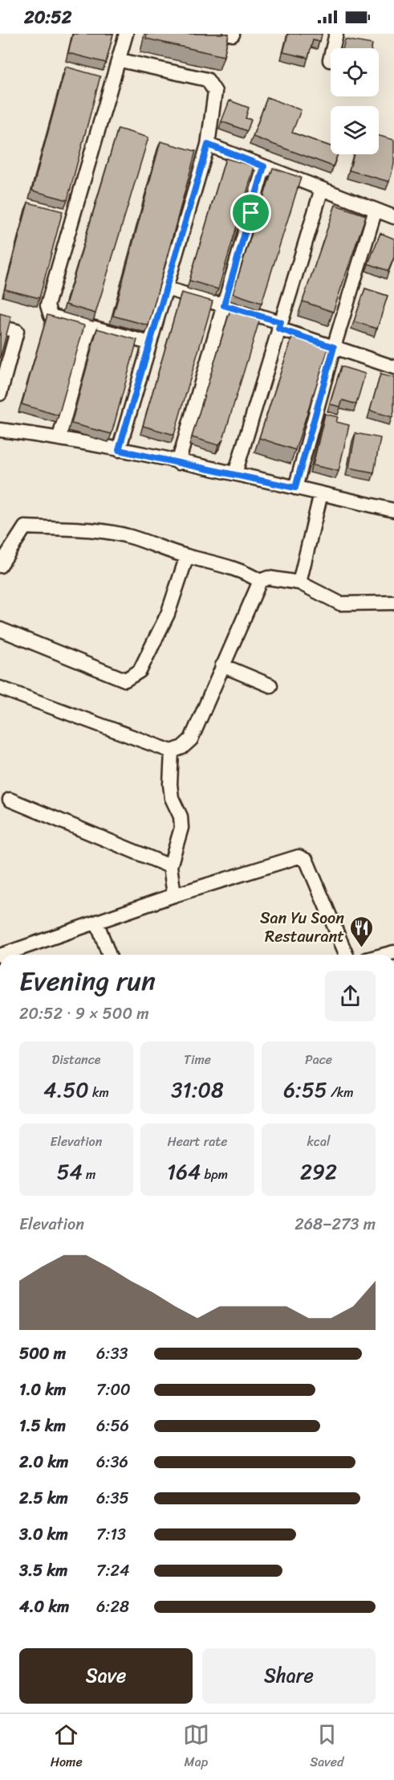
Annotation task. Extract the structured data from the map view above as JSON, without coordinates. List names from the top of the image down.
{
  "places": {
    "restaurant": ["San Yu Soon Restaurant"]
  },
  "page": {
    "status": "20:52",
    "heading": ["Evening run", "20:52 · 9 × 500 m"],
    "stats": [
      ["Distance", "4.50 km"],
      ["Time", "31:08"],
      ["Pace", "6:55 /km"],
      ["Elevation", "54 m"],
      ["Heart rate", "164 bpm"],
      ["kcal", "292"]
    ],
    "chart": ["Elevation", "268–273 m"],
    "list": [
      {
        "name": "500 m",
        "note": "6:33"
      },
      {
        "name": "1.0 km",
        "note": "7:00"
      },
      {
        "name": "1.5 km",
        "note": "6:56"
      },
      {
        "name": "2.0 km",
        "note": "6:36"
      },
      {
        "name": "2.5 km",
        "note": "6:35"
      },
      {
        "name": "3.0 km",
        "note": "7:13"
      },
      {
        "name": "3.5 km",
        "note": "7:24"
      },
      {
        "name": "4.0 km",
        "note": "6:28"
      }
    ],
    "buttons": ["Save", "Share"],
    "tabs": ["Home", "Map", "Saved"]
  }
}
